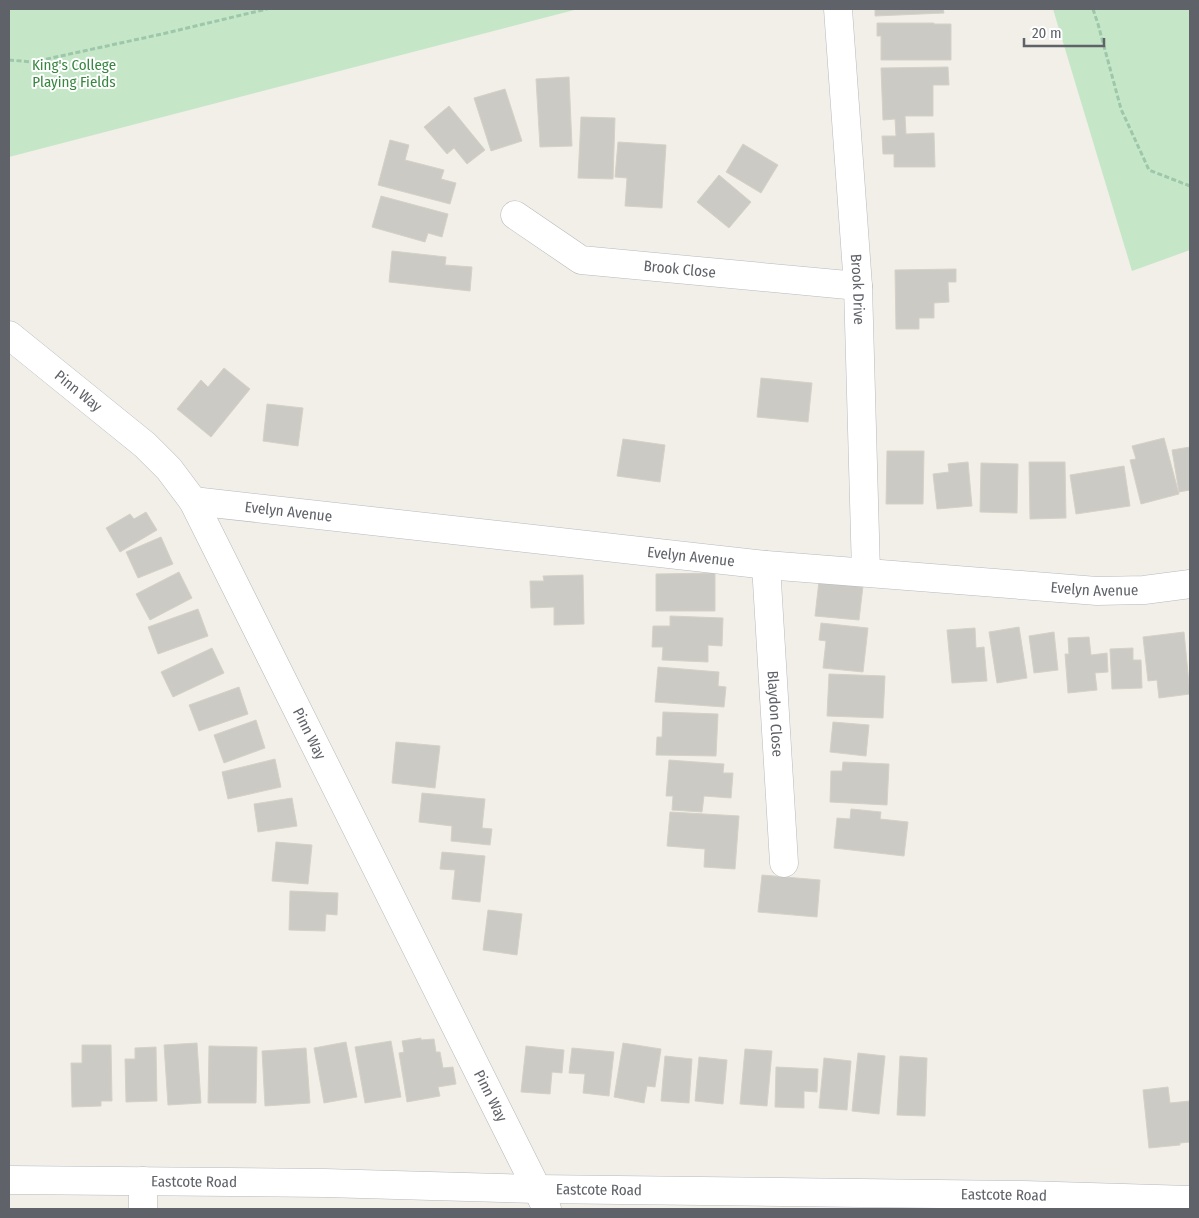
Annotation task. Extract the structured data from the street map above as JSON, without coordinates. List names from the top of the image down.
{
  "streets": {
    "street": [
      "Brook Close",
      "Brook Drive",
      "Pinn Way",
      "Evelyn Avenue",
      "Blaydon Close",
      "Eastcote Road"
    ]
  },
  "crossings": [
    ["Brook Close", "Brook Drive"],
    ["Brook Drive", "Evelyn Avenue"],
    ["Pinn Way", "Evelyn Avenue"],
    ["Pinn Way", "Eastcote Road"],
    ["Evelyn Avenue", "Blaydon Close"]
  ],
  "parks": ["King's College Playing Fields"],
  "scale_bar": "20 m"
}
